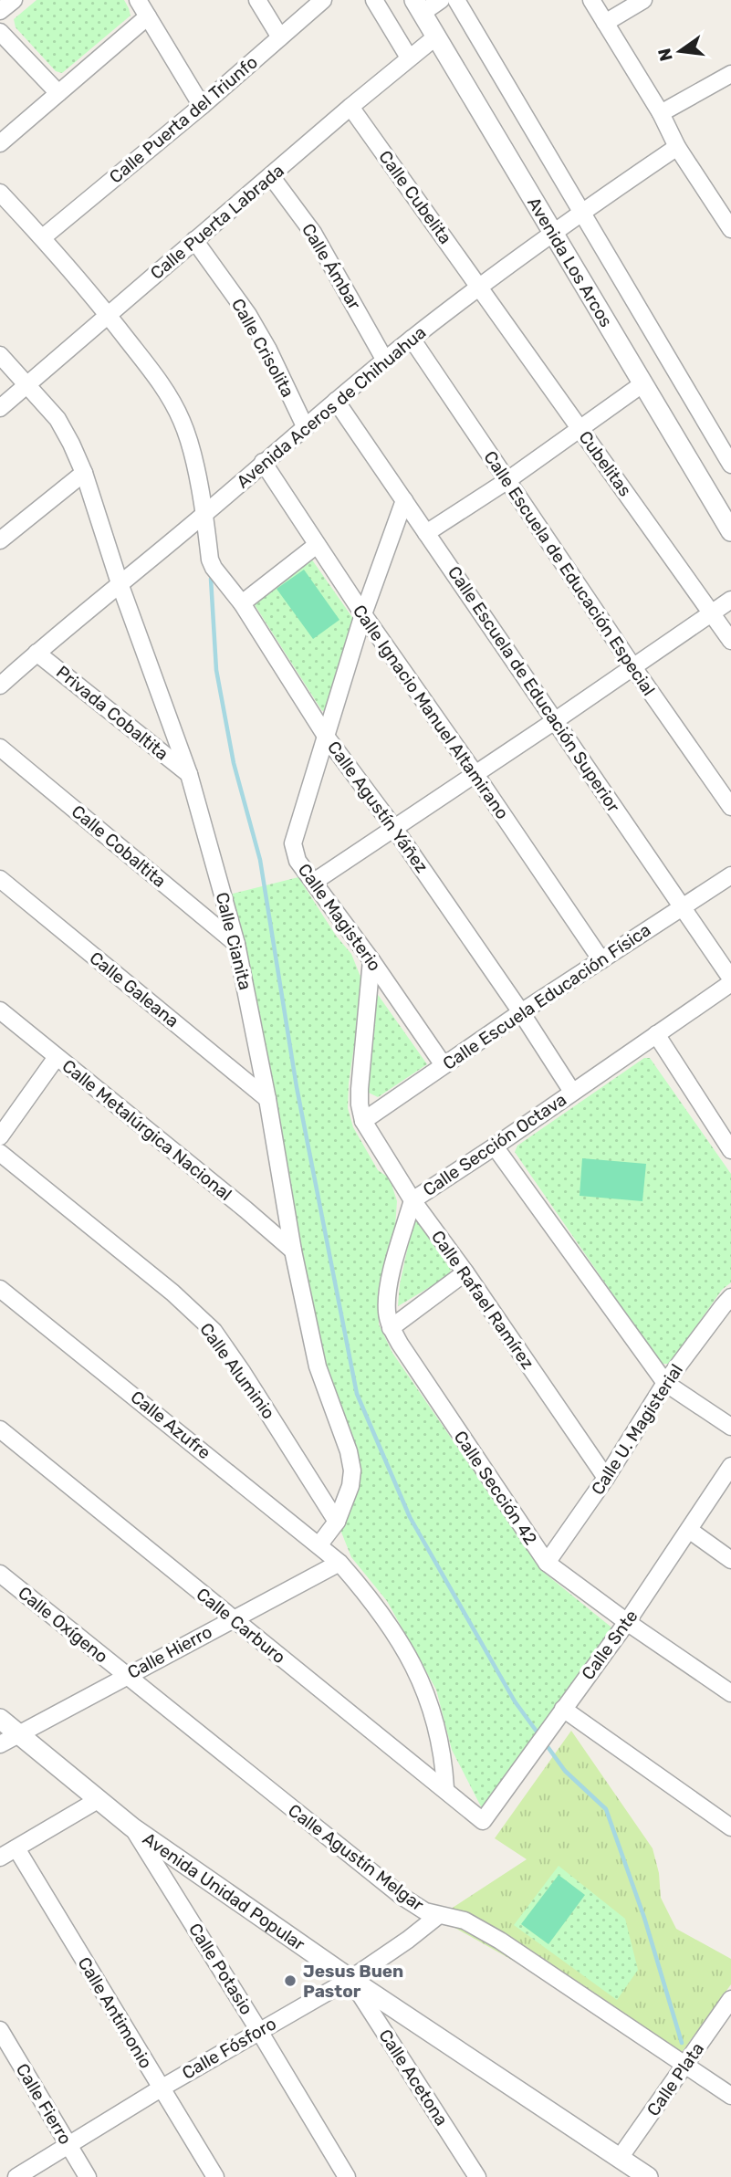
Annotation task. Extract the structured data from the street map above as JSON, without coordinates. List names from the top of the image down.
{
  "streets": {
    "street": [
      "Calle Puerta del Triunfo",
      "Calle Cubelita",
      "Calle Puerta Labrada",
      "Avenida Los Arcos",
      "Calle Ámbar",
      "Calle Crisolita",
      "Avenida Aceros de Chihuahua",
      "Cubelitas",
      "Calle Escuela de Educación Especial",
      "Calle Escuela de Educación Superior",
      "Calle Ignacio Manuel Altamirano",
      "Privada Cobaltita",
      "Calle Agustín Yáñez",
      "Calle Cobaltita",
      "Calle Magisterio",
      "Calle Cianita",
      "Calle Galeana",
      "Calle Escuela Educación Física",
      "Calle Metalúrgica Nacional",
      "Calle Sección Octava",
      "Calle Rafael Ramírez",
      "Calle Aluminio",
      "Calle Azufre",
      "Calle U. Magisterial",
      "Calle Sección 42",
      "Calle Oxígeno",
      "Calle Carburo",
      "Calle Snte",
      "Calle Hierro",
      "Calle Agustín Melgar",
      "Avenida Unidad Popular",
      "Calle Potasio",
      "Calle Antimonio",
      "Calle Fósforo",
      "Calle Acetona",
      "Calle Plata",
      "Calle Fierro"
    ]
  },
  "crossings": [
    ["Calle Puerta del Triunfo", "Calle Agustín Yáñez"],
    ["Calle Cubelita", "Calle Puerta Labrada"],
    ["Calle Cubelita", "Avenida Aceros de Chihuahua"],
    ["Calle Cubelita", "Cubelitas"],
    ["Calle Puerta Labrada", "Avenida Los Arcos"],
    ["Calle Puerta Labrada", "Calle Ámbar"],
    ["Calle Puerta Labrada", "Calle Crisolita"],
    ["Calle Puerta Labrada", "Calle Agustín Yáñez"],
    ["Calle Puerta Labrada", "Calle Cianita"],
    ["Avenida Los Arcos", "Avenida Aceros de Chihuahua"],
    ["Calle Ámbar", "Avenida Aceros de Chihuahua"],
    ["Calle Crisolita", "Avenida Aceros de Chihuahua"],
    ["Avenida Aceros de Chihuahua", "Cubelitas"],
    ["Avenida Aceros de Chihuahua", "Calle Escuela de Educación Especial"],
    ["Avenida Aceros de Chihuahua", "Calle Escuela de Educación Superior"],
    ["Avenida Aceros de Chihuahua", "Calle Ignacio Manuel Altamirano"],
    ["Avenida Aceros de Chihuahua", "Privada Cobaltita"],
    ["Avenida Aceros de Chihuahua", "Calle Agustín Yáñez"],
    ["Avenida Aceros de Chihuahua", "Calle Cianita"],
    ["Calle Escuela de Educación Superior", "Calle Magisterio"],
    ["Calle Escuela de Educación Superior", "Calle Escuela Educación Física"],
    ["Calle Escuela de Educación Superior", "Calle Sección Octava"],
    ["Calle Ignacio Manuel Altamirano", "Calle Magisterio"],
    ["Calle Ignacio Manuel Altamirano", "Calle Escuela Educación Física"],
    ["Privada Cobaltita", "Calle Cianita"],
    ["Calle Agustín Yáñez", "Calle Magisterio"],
    ["Calle Agustín Yáñez", "Calle Escuela Educación Física"],
    ["Calle Agustín Yáñez", "Calle Sección Octava"],
    ["Calle Cobaltita", "Calle Cianita"],
    ["Calle Magisterio", "Calle Escuela Educación Física"],
    ["Calle Cianita", "Calle Galeana"],
    ["Calle Cianita", "Calle Metalúrgica Nacional"],
    ["Calle Cianita", "Calle Aluminio"],
    ["Calle Escuela Educación Física", "Calle Rafael Ramírez"],
    ["Calle Sección Octava", "Calle Rafael Ramírez"],
    ["Calle Sección Octava", "Calle Sección 42"],
    ["Calle Rafael Ramírez", "Calle U. Magisterial"],
    ["Calle Azufre", "Calle Carburo"],
    ["Calle Azufre", "Calle Hierro"],
    ["Calle U. Magisterial", "Calle Sección 42"],
    ["Calle Sección 42", "Calle Snte"],
    ["Calle Oxígeno", "Calle Hierro"],
    ["Calle Oxígeno", "Calle Agustín Melgar"],
    ["Calle Carburo", "Calle Snte"],
    ["Calle Carburo", "Calle Hierro"],
    ["Calle Hierro", "Calle Agustín Melgar"],
    ["Calle Hierro", "Avenida Unidad Popular"],
    ["Calle Agustín Melgar", "Calle Fósforo"],
    ["Calle Agustín Melgar", "Calle Plata"],
    ["Avenida Unidad Popular", "Calle Potasio"],
    ["Avenida Unidad Popular", "Calle Fósforo"],
    ["Avenida Unidad Popular", "Calle Acetona"],
    ["Avenida Unidad Popular", "Calle Plata"],
    ["Calle Potasio", "Calle Fósforo"],
    ["Calle Antimonio", "Calle Fósforo"],
    ["Calle Fósforo", "Calle Acetona"],
    ["Calle Fósforo", "Calle Fierro"]
  ],
  "places": ["Jesus Buen Pastor"],
  "north": "left"
}
